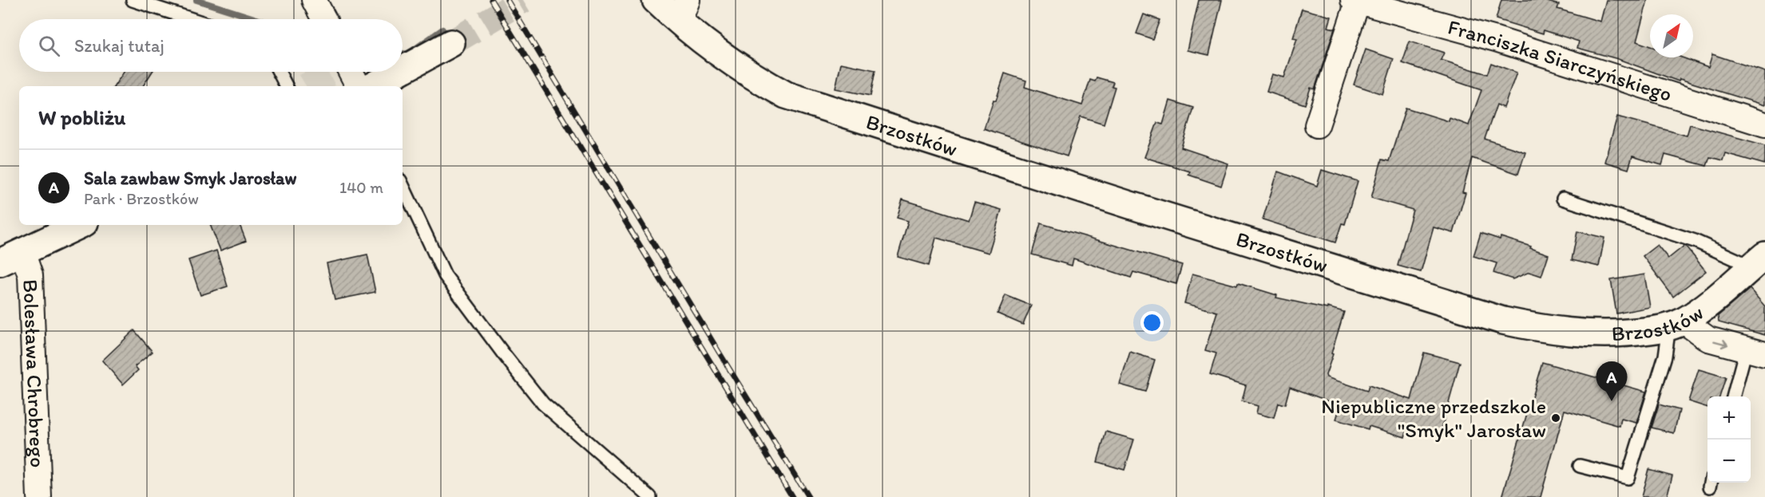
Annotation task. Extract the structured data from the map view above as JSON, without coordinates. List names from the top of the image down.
{
  "streets": {
    "street": ["Franciszka Siarczyńskiego", "Brzostków", "Bolesława Chrobrego"]
  },
  "places": ["Niepubliczne przedszkole \"Smyk\" Jarosław"],
  "north": "top right",
  "page": {
    "search": "Szukaj tutaj",
    "heading": "W pobliżu",
    "list": [
      {
        "mark": "A",
        "name": "Sala zawbaw Smyk Jarosław",
        "note": "Park · Brzostków",
        "value": "140 m"
      }
    ],
    "pins": "A",
    "map_buttons": ["+", "−"]
  }
}
